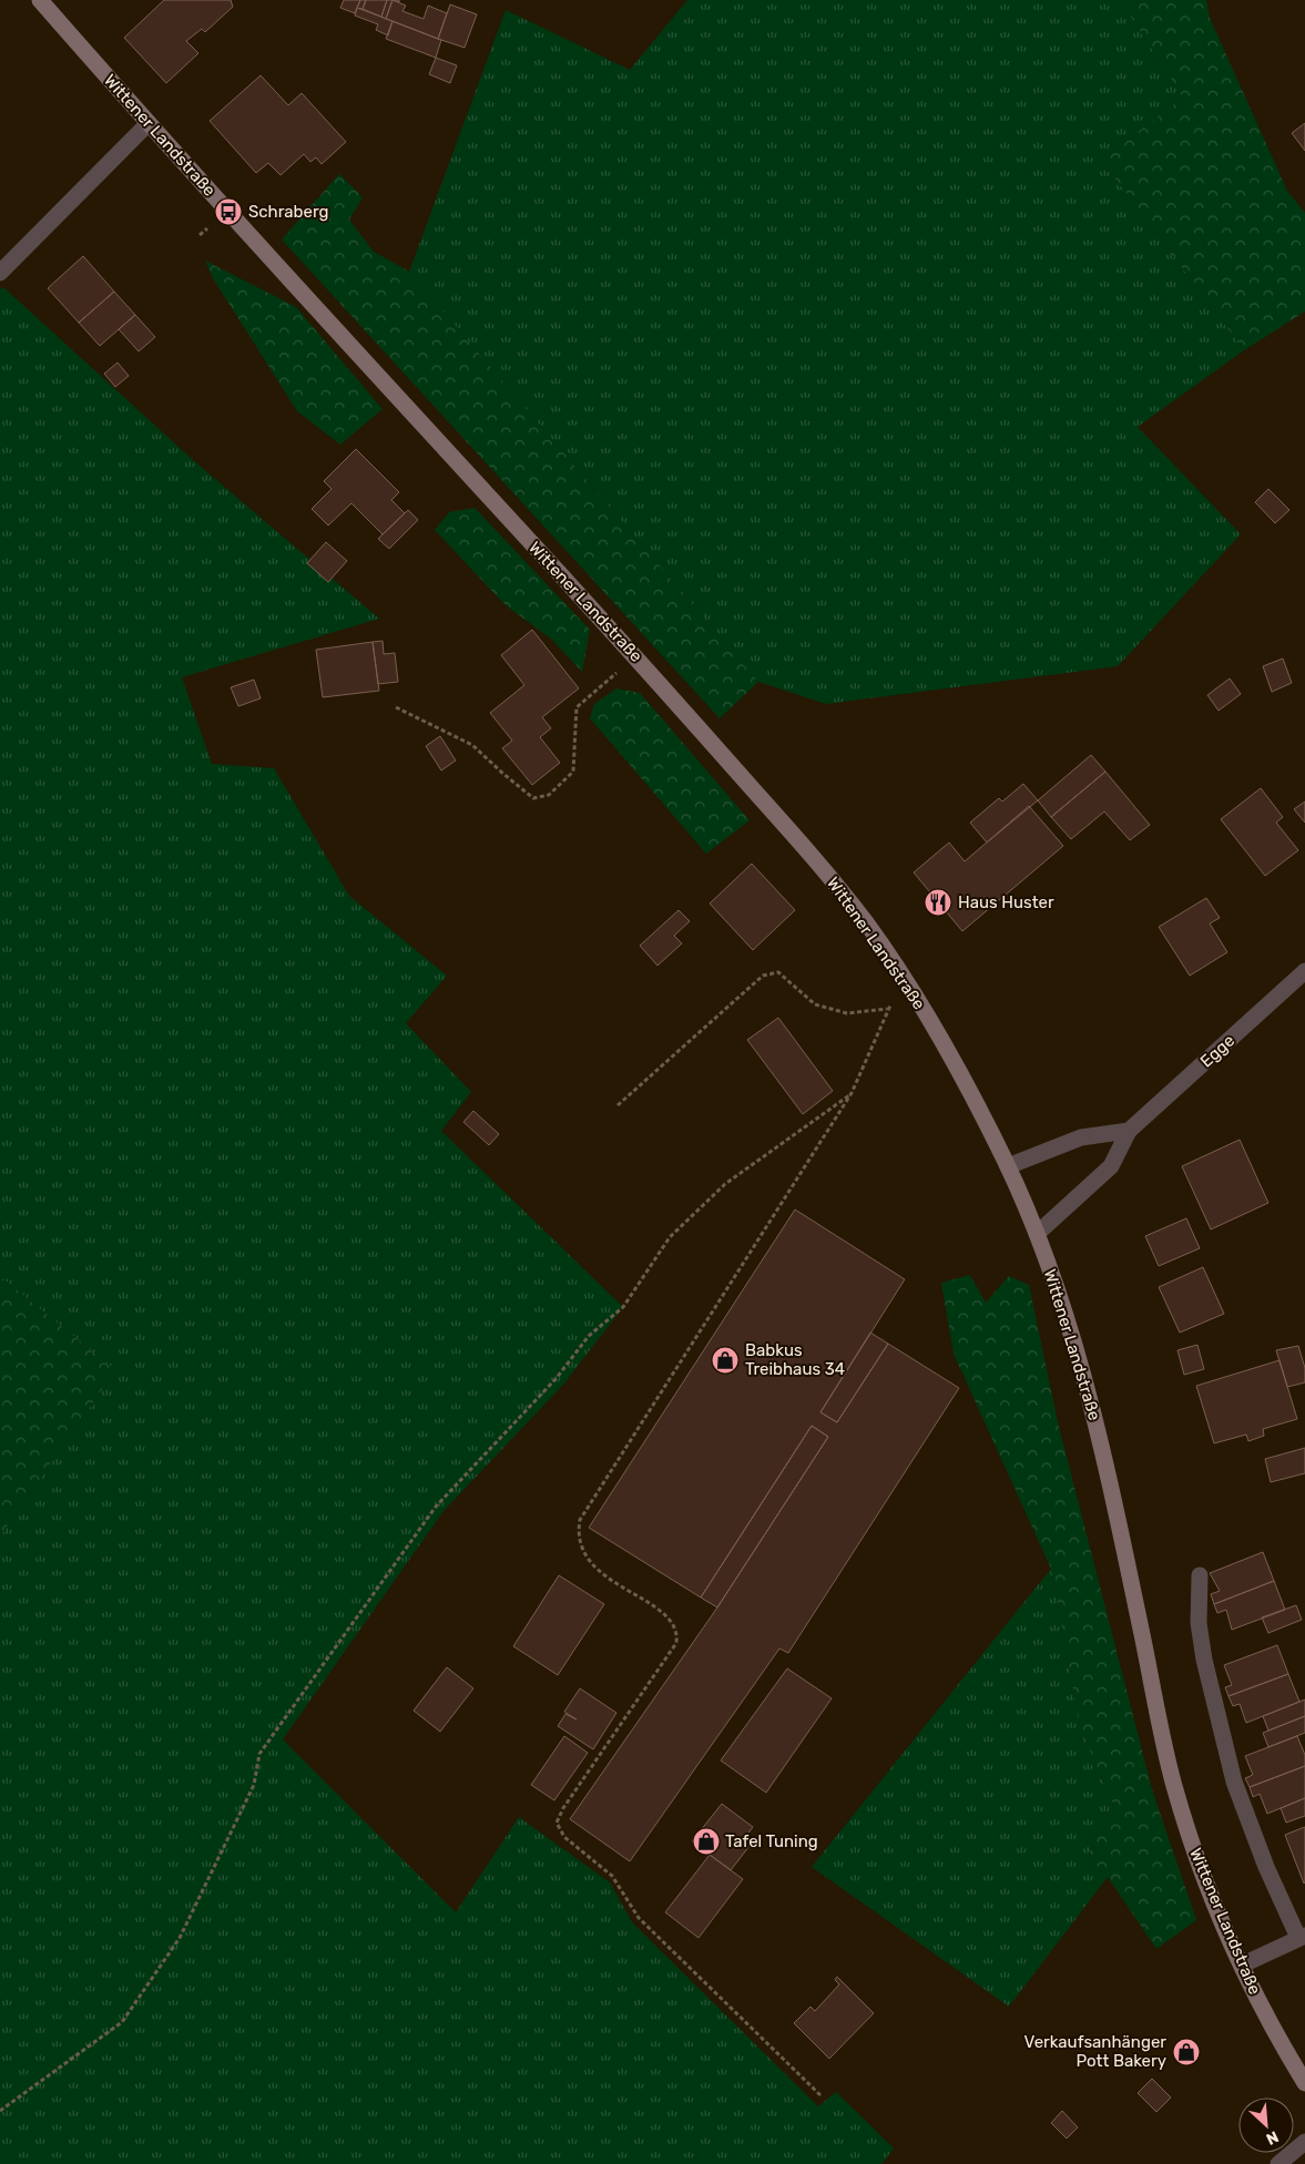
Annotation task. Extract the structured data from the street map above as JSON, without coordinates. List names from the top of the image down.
{
  "streets": {
    "main road": ["Wittener Landstraße"],
    "street": ["Egge"]
  },
  "crossings": [
    ["Wittener Landstraße", "Egge"]
  ],
  "places": {
    "bus stop": ["Schraberg"],
    "restaurant": ["Haus Huster"],
    "shop": ["Babkus Treibhaus 34", "Tafel Tuning", "Verkaufsanhänger Pott Bakery"]
  },
  "north": "bottom right"
}
